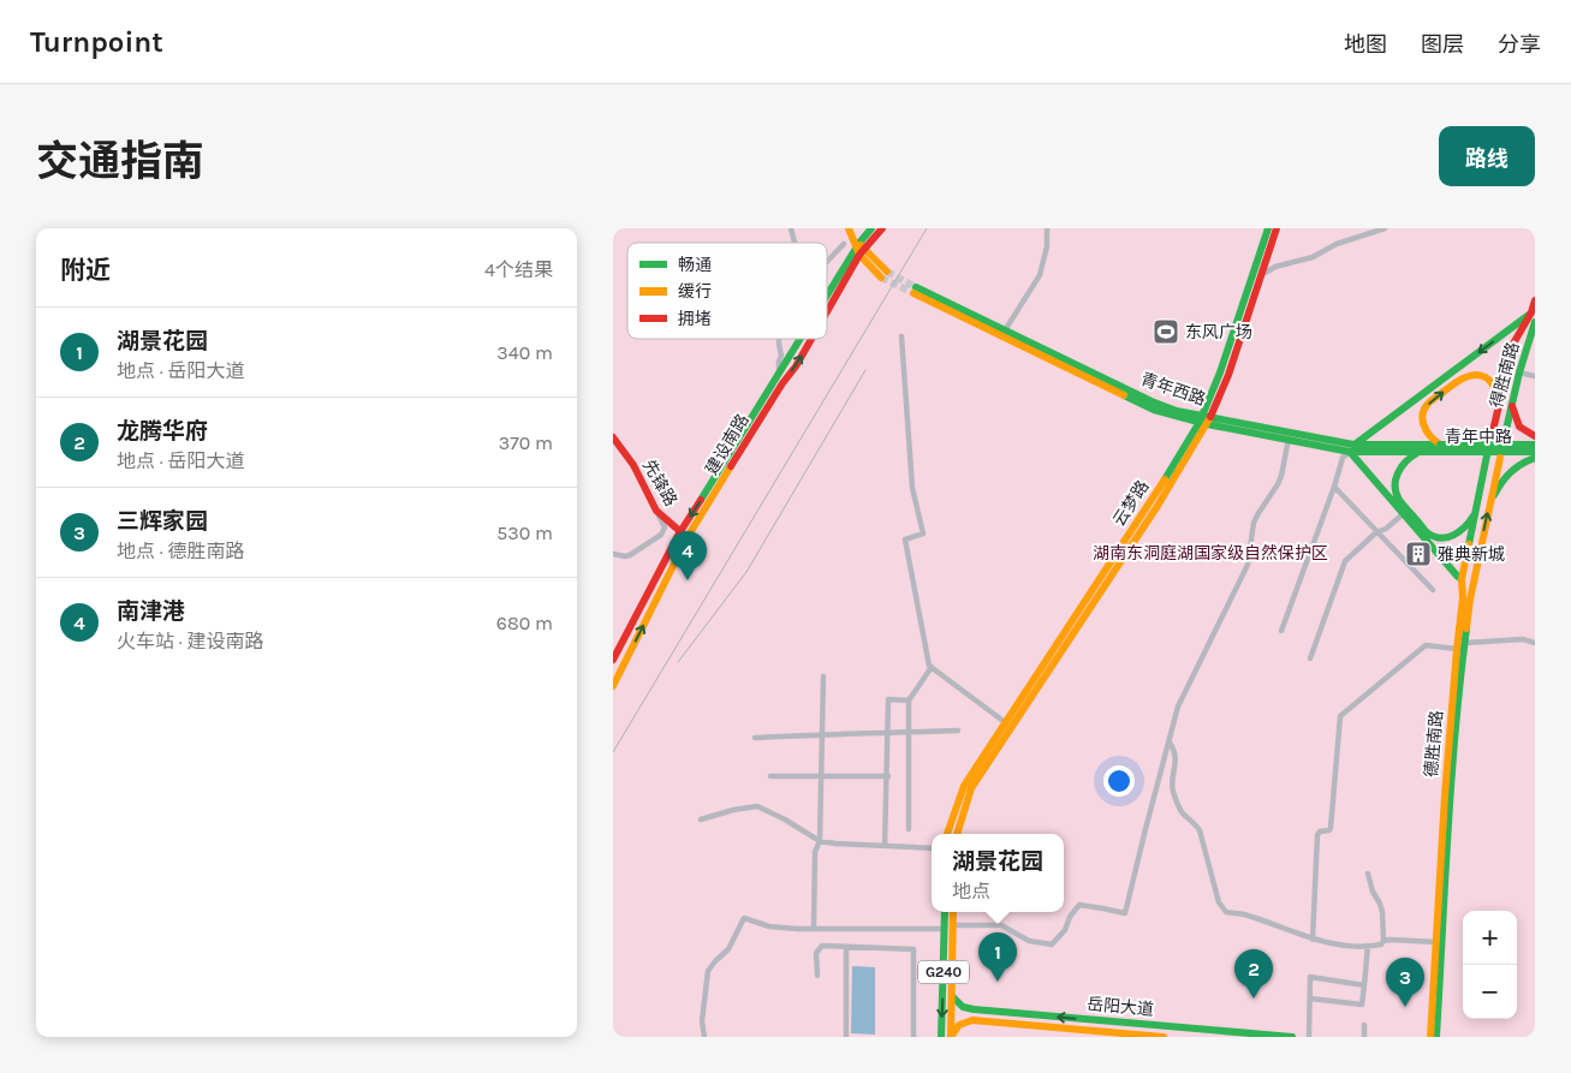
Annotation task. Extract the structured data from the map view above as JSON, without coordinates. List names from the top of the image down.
{
  "streets": {
    "main road": [
      "得胜南路",
      "青年西路",
      "青年中路",
      "建设南路",
      "先锋路",
      "云梦路",
      "德胜南路",
      "G240",
      "岳阳大道"
    ]
  },
  "crossings": [
    ["青年西路", "青年中路"],
    ["青年西路", "云梦路"],
    ["建设南路", "先锋路"],
    ["G240", "岳阳大道"]
  ],
  "parks": ["湖南东洞庭湖国家级自然保护区"],
  "places": {
    "sports": ["东风广场"],
    "building": ["雅典新城"]
  },
  "legend": ["畅通", "缓行", "拥堵"],
  "page": {
    "header": "Turnpoint",
    "nav": ["地图", "图层", "分享"],
    "title": "交通指南",
    "buttons": "路线",
    "heading": ["附近", "4个结果"],
    "list": [
      {
        "mark": "1",
        "name": "湖景花园",
        "note": "地点 · 岳阳大道",
        "value": "340 m"
      },
      {
        "mark": "2",
        "name": "龙腾华府",
        "note": "地点 · 岳阳大道",
        "value": "370 m"
      },
      {
        "mark": "3",
        "name": "三辉家园",
        "note": "地点 · 德胜南路",
        "value": "530 m"
      },
      {
        "mark": "4",
        "name": "南津港",
        "note": "火车站 · 建设南路",
        "value": "680 m"
      }
    ],
    "pins": [
      "4",
      "1",
      "2",
      "3"
    ],
    "popup": ["湖景花园", "地点"],
    "map_buttons": ["+", "−"]
  }
}
